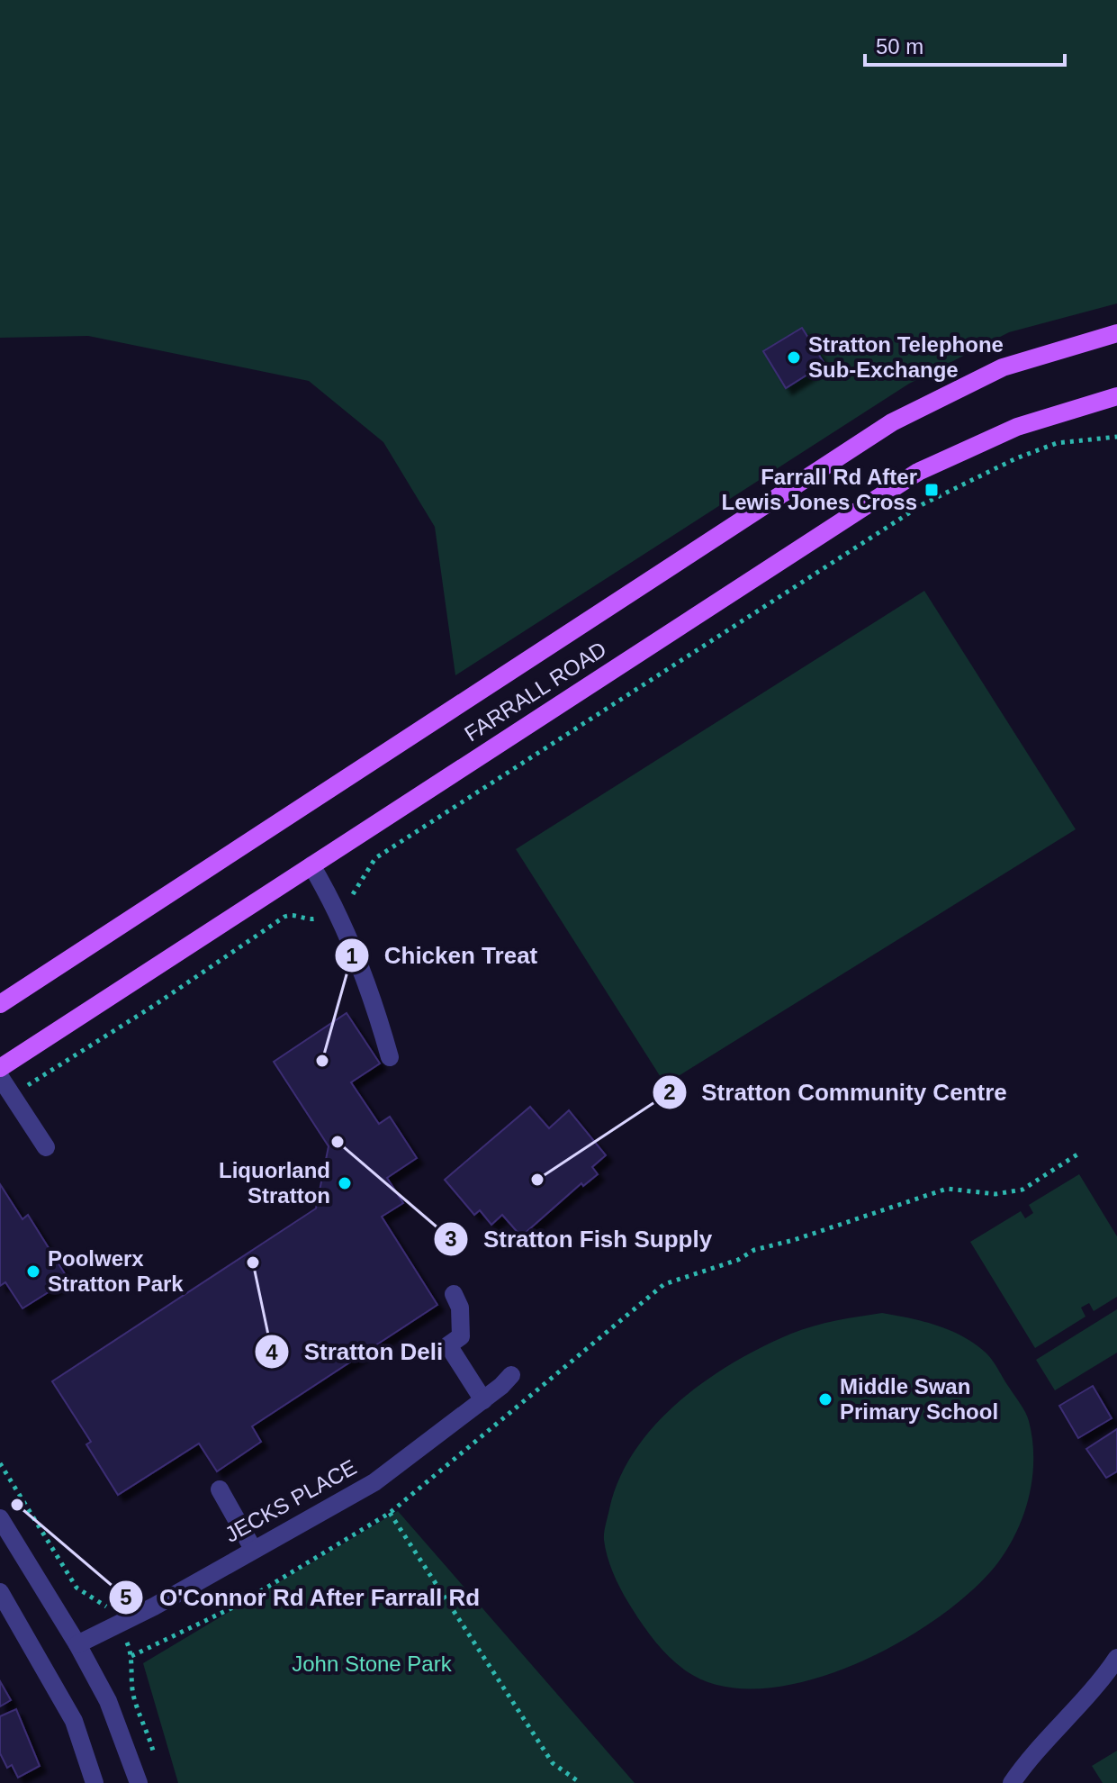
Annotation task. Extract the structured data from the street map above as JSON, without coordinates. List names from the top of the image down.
{
  "streets": {
    "main road": ["FARRALL ROAD"],
    "street": ["JECKS PLACE"]
  },
  "parks": ["John Stone Park"],
  "places": {
    "other": [
      "Stratton Telephone Sub-Exchange",
      "Chicken Treat",
      "Stratton Fish Supply",
      "Stratton Community Centre",
      "Liquorland Stratton",
      "Stratton Deli",
      "Poolwerx Stratton Park",
      "Middle Swan Primary School",
      "O'Connor Rd After Farrall Rd"
    ],
    "transit": ["Farrall Rd After Lewis Jones Cross"]
  },
  "scale_bar": "50 m"
}
